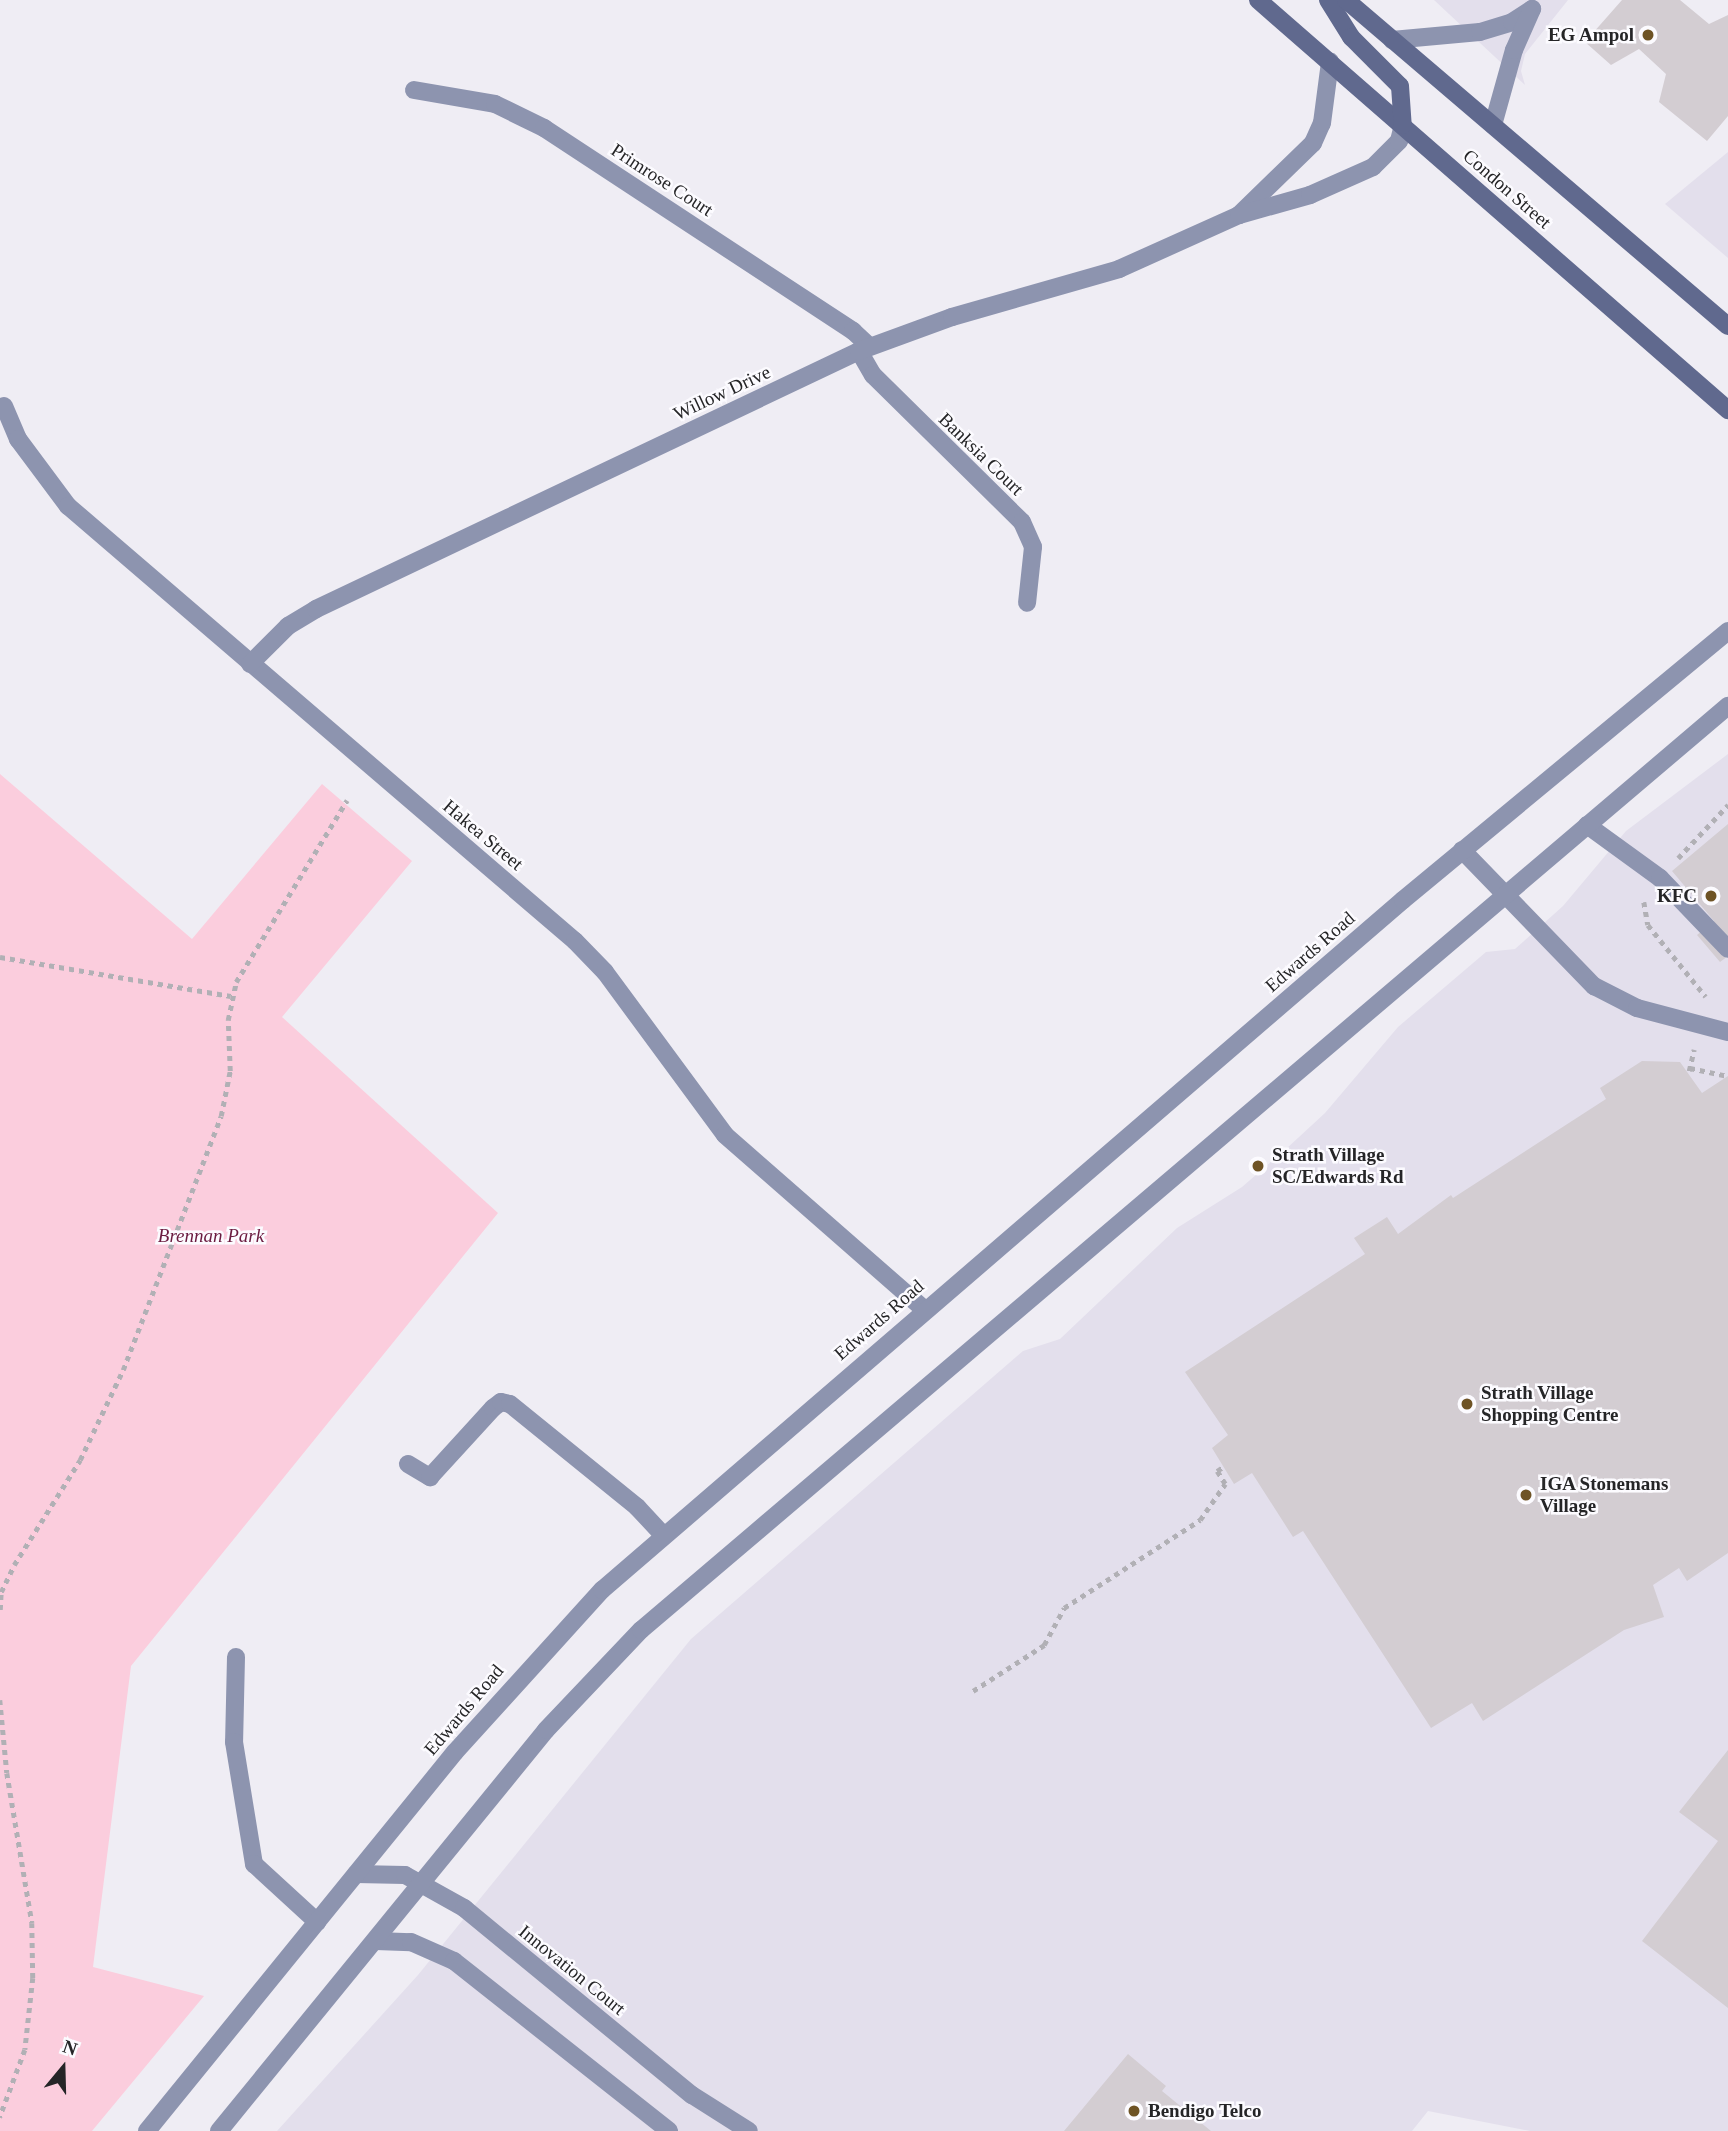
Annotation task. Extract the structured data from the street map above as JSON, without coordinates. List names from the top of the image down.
{
  "streets": {
    "main road": ["Condon Street"],
    "street": [
      "Primrose Court",
      "Willow Drive",
      "Banksia Court",
      "Hakea Street",
      "Edwards Road",
      "Innovation Court"
    ]
  },
  "crossings": [
    ["Primrose Court", "Willow Drive"],
    ["Primrose Court", "Banksia Court"],
    ["Condon Street", "Willow Drive"],
    ["Willow Drive", "Banksia Court"],
    ["Willow Drive", "Hakea Street"],
    ["Hakea Street", "Edwards Road"],
    ["Edwards Road", "Innovation Court"]
  ],
  "parks": ["Brennan Park"],
  "places": [
    "EG Ampol",
    "KFC",
    "Strath Village SC/Edwards Rd",
    "Strath Village Shopping Centre",
    "IGA Stonemans Village",
    "Bendigo Telco"
  ],
  "north": "top"
}
